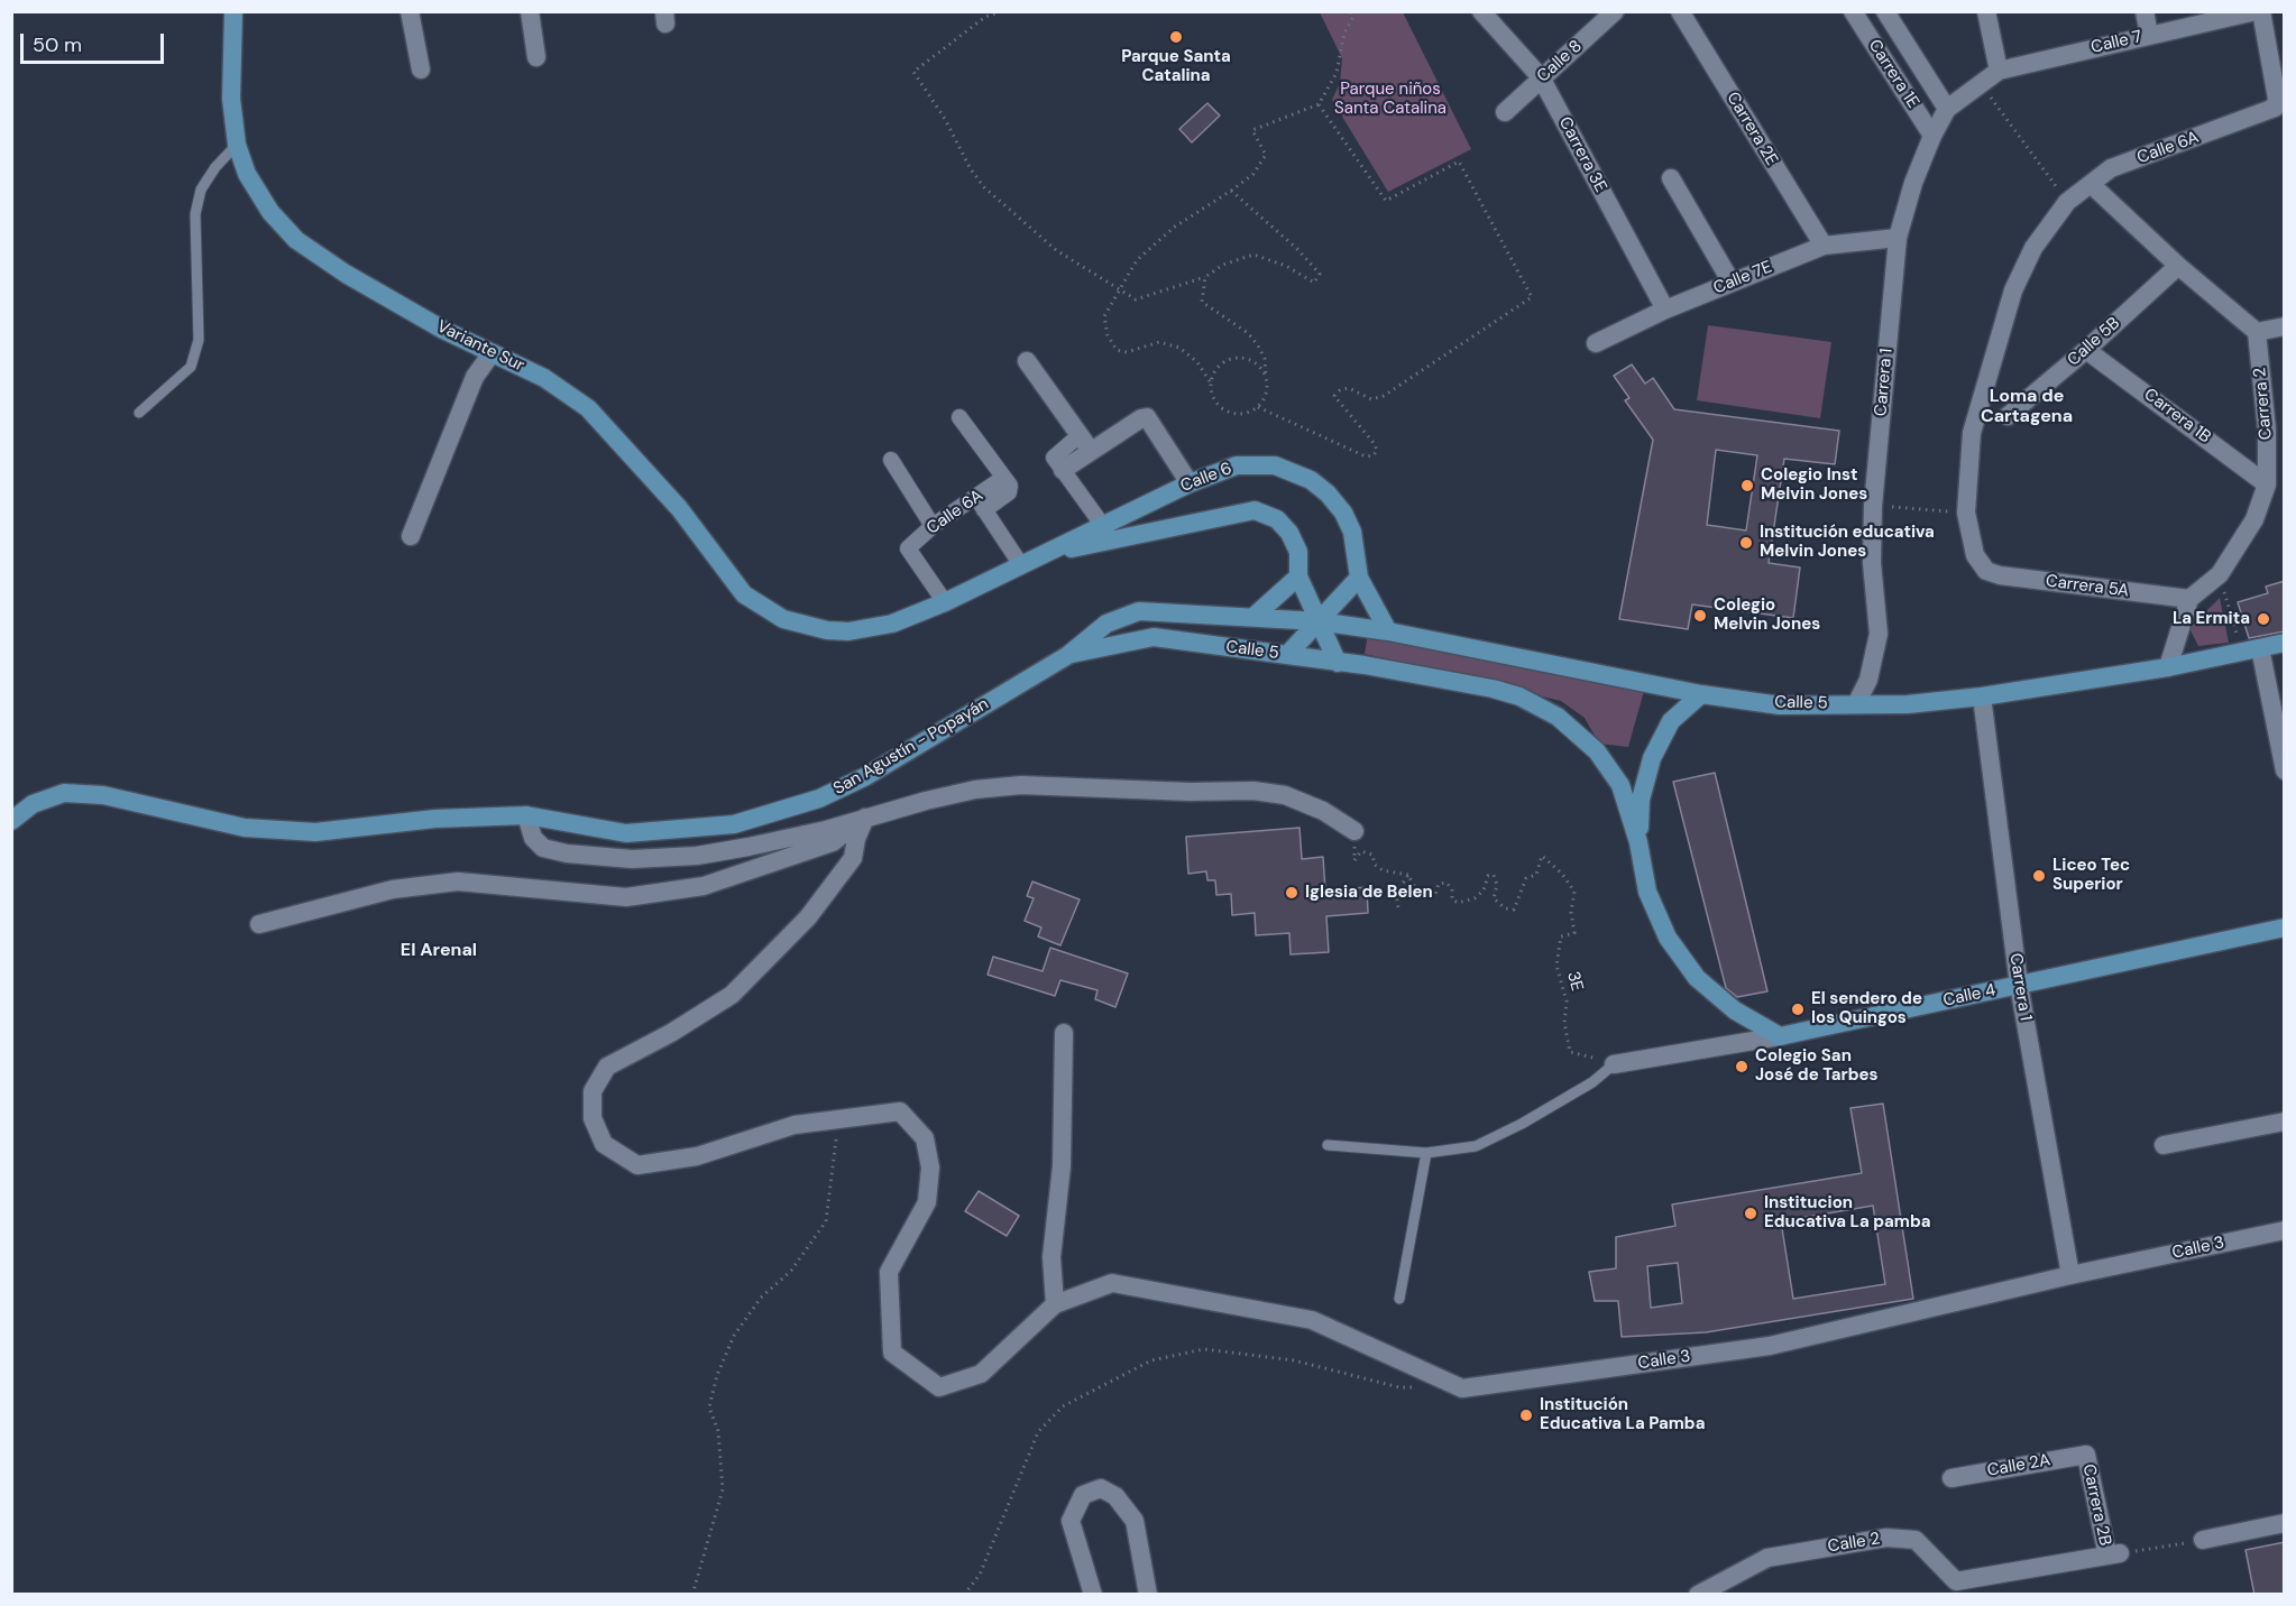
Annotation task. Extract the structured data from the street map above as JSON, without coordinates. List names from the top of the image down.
{
  "streets": {
    "main road": [
      "Variante Sur",
      "Calle 6",
      "Calle 5",
      "San Agustín - Popayán",
      "Calle 4"
    ],
    "street": [
      "Calle 7",
      "Calle 8",
      "Carrera 1E",
      "Carrera 2E",
      "Calle 6A",
      "Carrera 3E",
      "Calle 7E",
      "Calle 5B",
      "Carrera 1",
      "Carrera 2",
      "Carrera 1B",
      "Carrera 5A",
      "Calle 3",
      "Calle 2A",
      "Carrera 2B",
      "Calle 2"
    ],
    "path": ["3E"]
  },
  "crossings": [
    ["Calle 7", "Carrera 1"],
    ["Calle 8", "Carrera 3E"],
    ["Carrera 1E", "Carrera 1"],
    ["Carrera 2E", "Calle 7E"],
    ["Calle 6A", "Calle 6"],
    ["Carrera 3E", "Calle 7E"],
    ["Calle 7E", "Carrera 1"],
    ["Calle 5B", "Carrera 1B"],
    ["Variante Sur", "Calle 6"],
    ["Carrera 1", "Calle 5"],
    ["Carrera 1", "Calle 4"],
    ["Carrera 1", "Calle 3"],
    ["Carrera 2", "Carrera 1B"],
    ["Carrera 2", "Carrera 5A"],
    ["Calle 6", "Calle 5"],
    ["Calle 6", "San Agustín - Popayán"],
    ["Calle 5", "San Agustín - Popayán"],
    ["3E", "Calle 4"],
    ["Calle 2A", "Carrera 2B"],
    ["Carrera 2B", "Calle 2"]
  ],
  "districts": ["Loma de Cartagena", "El Arenal"],
  "parks": ["Parque niños Santa Catalina"],
  "places": [
    "Parque Santa Catalina",
    "Colegio Inst Melvin Jones",
    "Institución educativa Melvin Jones",
    "Colegio Melvin Jones",
    "La Ermita",
    "Liceo Tec Superior",
    "Iglesia de Belen",
    "El sendero de los Quingos",
    "Colegio San José de Tarbes",
    "Institucion Educativa La pamba",
    "Institución Educativa La Pamba"
  ],
  "scale_bar": "50 m"
}
